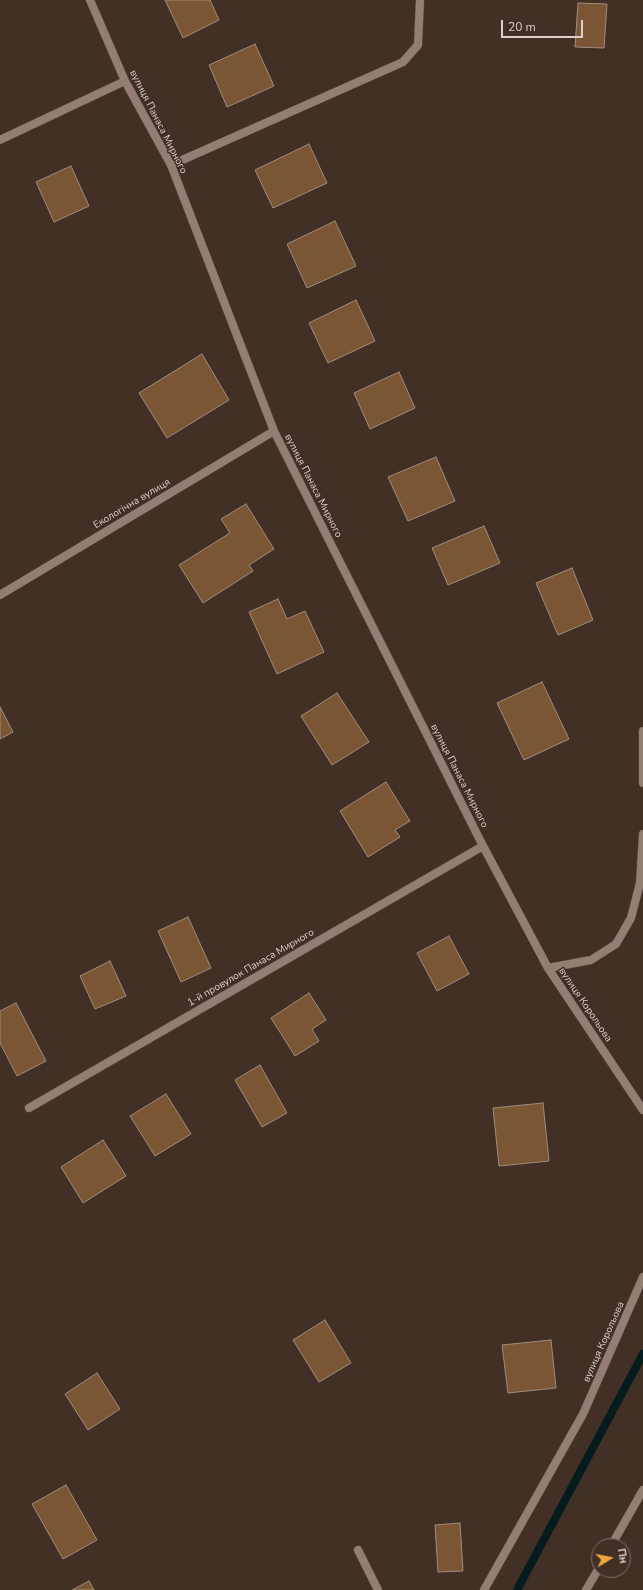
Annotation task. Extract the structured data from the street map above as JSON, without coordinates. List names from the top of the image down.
{
  "streets": {
    "street": [
      "вулиця Панаса Мирного",
      "Екологічна вулиця",
      "1-й провулок Панаса Мирного",
      "вулиця Корольова"
    ]
  },
  "crossings": [
    ["вулиця Панаса Мирного", "Екологічна вулиця"],
    ["вулиця Панаса Мирного", "1-й провулок Панаса Мирного"],
    ["вулиця Панаса Мирного", "вулиця Корольова"]
  ],
  "scale_bar": "20 m",
  "north": "right"
}
